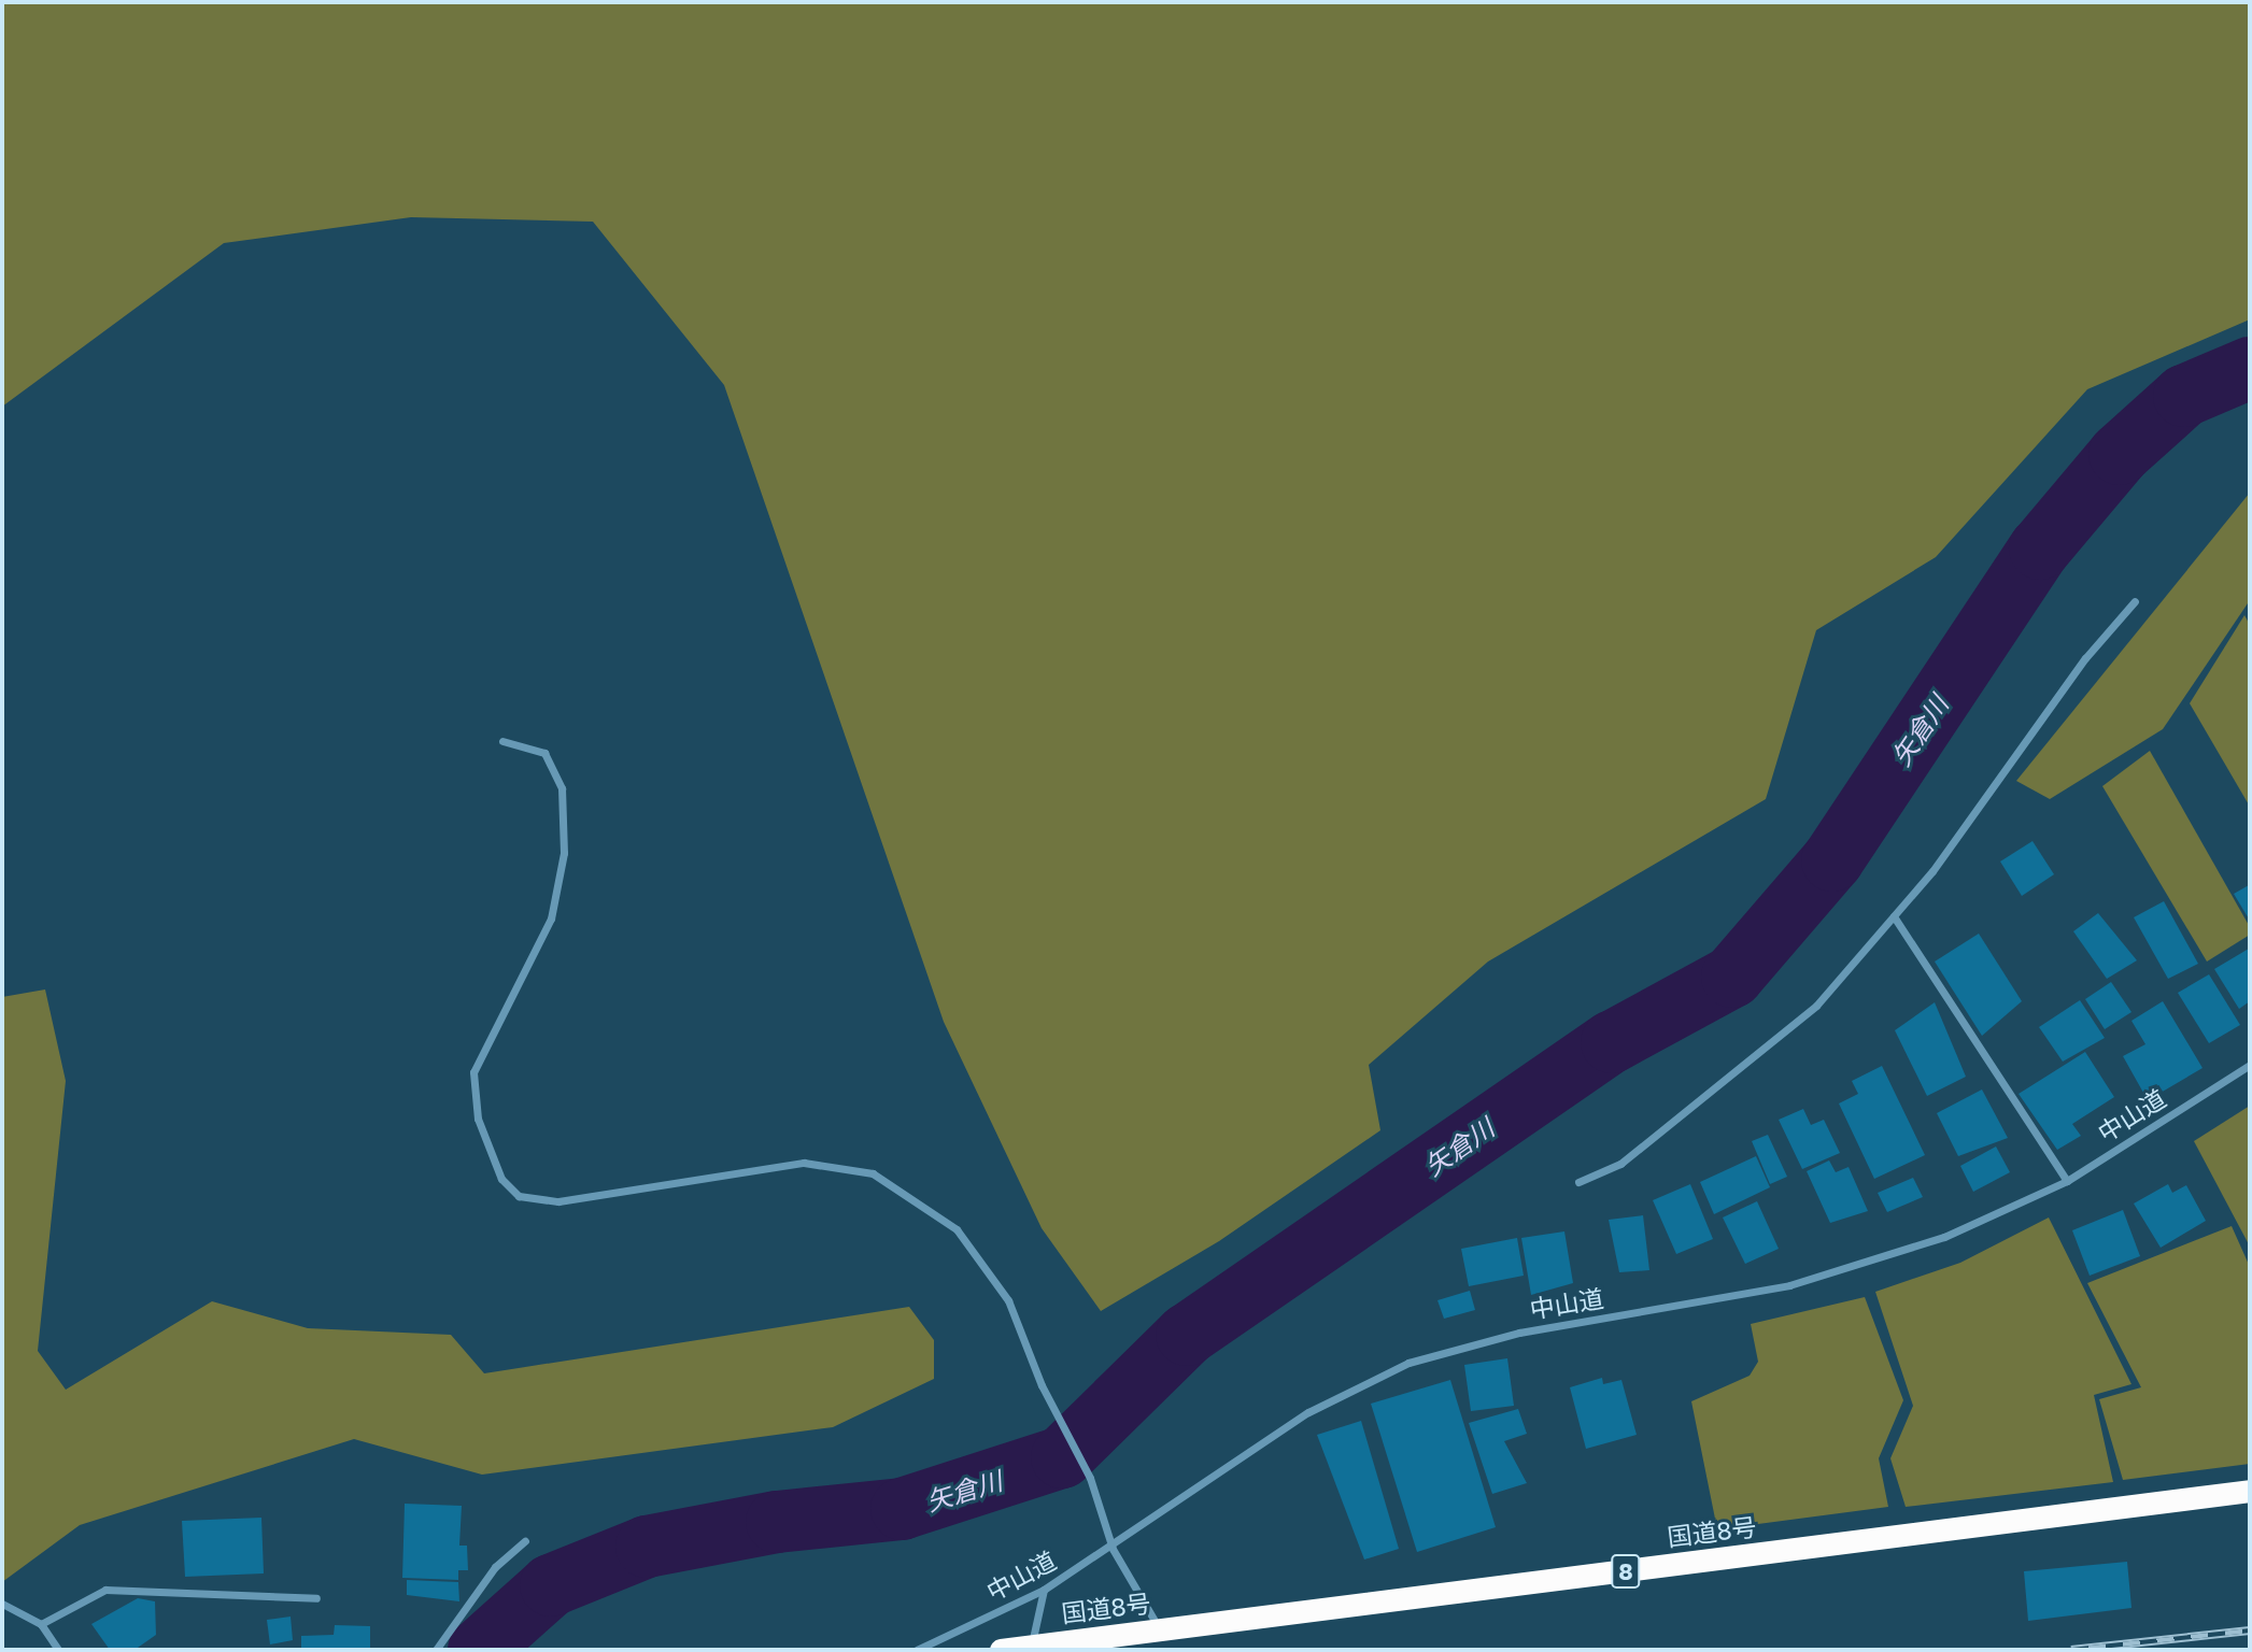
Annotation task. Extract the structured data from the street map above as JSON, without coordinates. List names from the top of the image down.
{
  "streets": {
    "highway": ["国道8号", "8"],
    "street": ["中山道"]
  },
  "water": ["矢倉川"]
}
